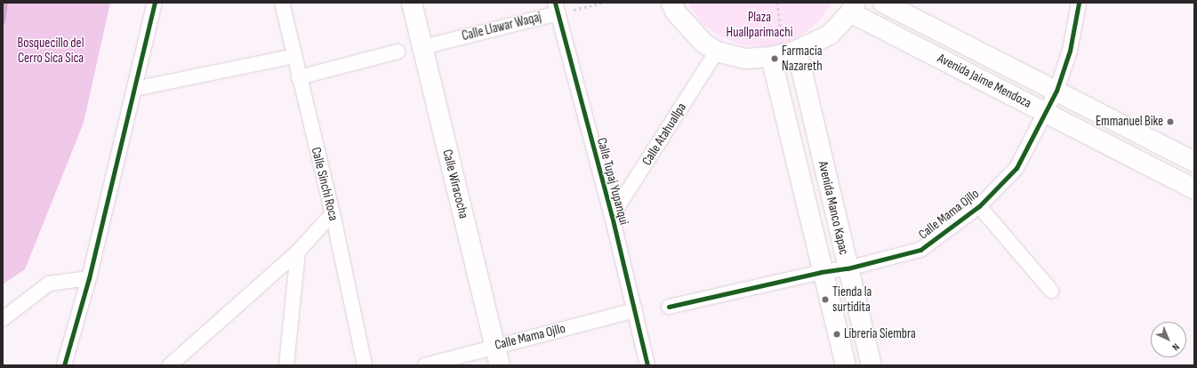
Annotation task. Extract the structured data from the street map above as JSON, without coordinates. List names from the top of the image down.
{
  "streets": {
    "main road": ["Avenida Jaime Mendoza", "Calle Wiracocha", "Avenida Manco Kapac"],
    "street": [
      "Calle Llawar Waqaj",
      "Calle Atahuallpa",
      "Calle Tupaj Yupanqui",
      "Calle Sinchi Roca",
      "Calle Mama Ojllo"
    ]
  },
  "crossings": [
    ["Calle Llawar Waqaj", "Calle Tupaj Yupanqui"],
    ["Calle Llawar Waqaj", "Calle Wiracocha"],
    ["Avenida Jaime Mendoza", "Calle Mama Ojllo"],
    ["Calle Atahuallpa", "Calle Tupaj Yupanqui"],
    ["Calle Tupaj Yupanqui", "Calle Mama Ojllo"],
    ["Calle Wiracocha", "Calle Mama Ojllo"],
    ["Avenida Manco Kapac", "Calle Mama Ojllo"]
  ],
  "parks": ["Plaza Huallparimachi", "Bosquecillo del Cerro Sica Sica"],
  "places": [
    "Farmacia Nazareth",
    "Emmanuel Bike",
    "Tienda la surtidita",
    "Libreria Siembra"
  ],
  "north": "bottom right"
}
